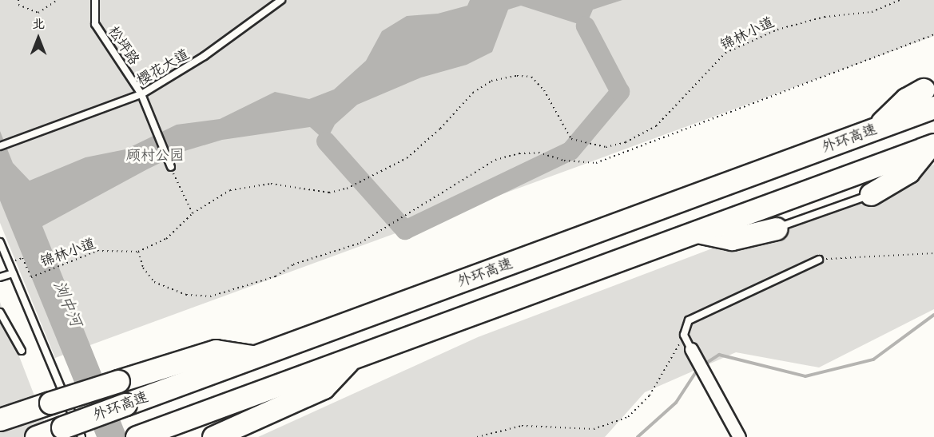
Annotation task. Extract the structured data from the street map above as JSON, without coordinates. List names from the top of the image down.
{
  "streets": {
    "highway": ["外环高速"],
    "lane": ["松坪路", "樱花大道"],
    "path": ["锦林小道"]
  },
  "crossings": [
    ["松坪路", "樱花大道"]
  ],
  "water": ["浏中河"],
  "parks": ["顾村公园"],
  "north": "top"
}
